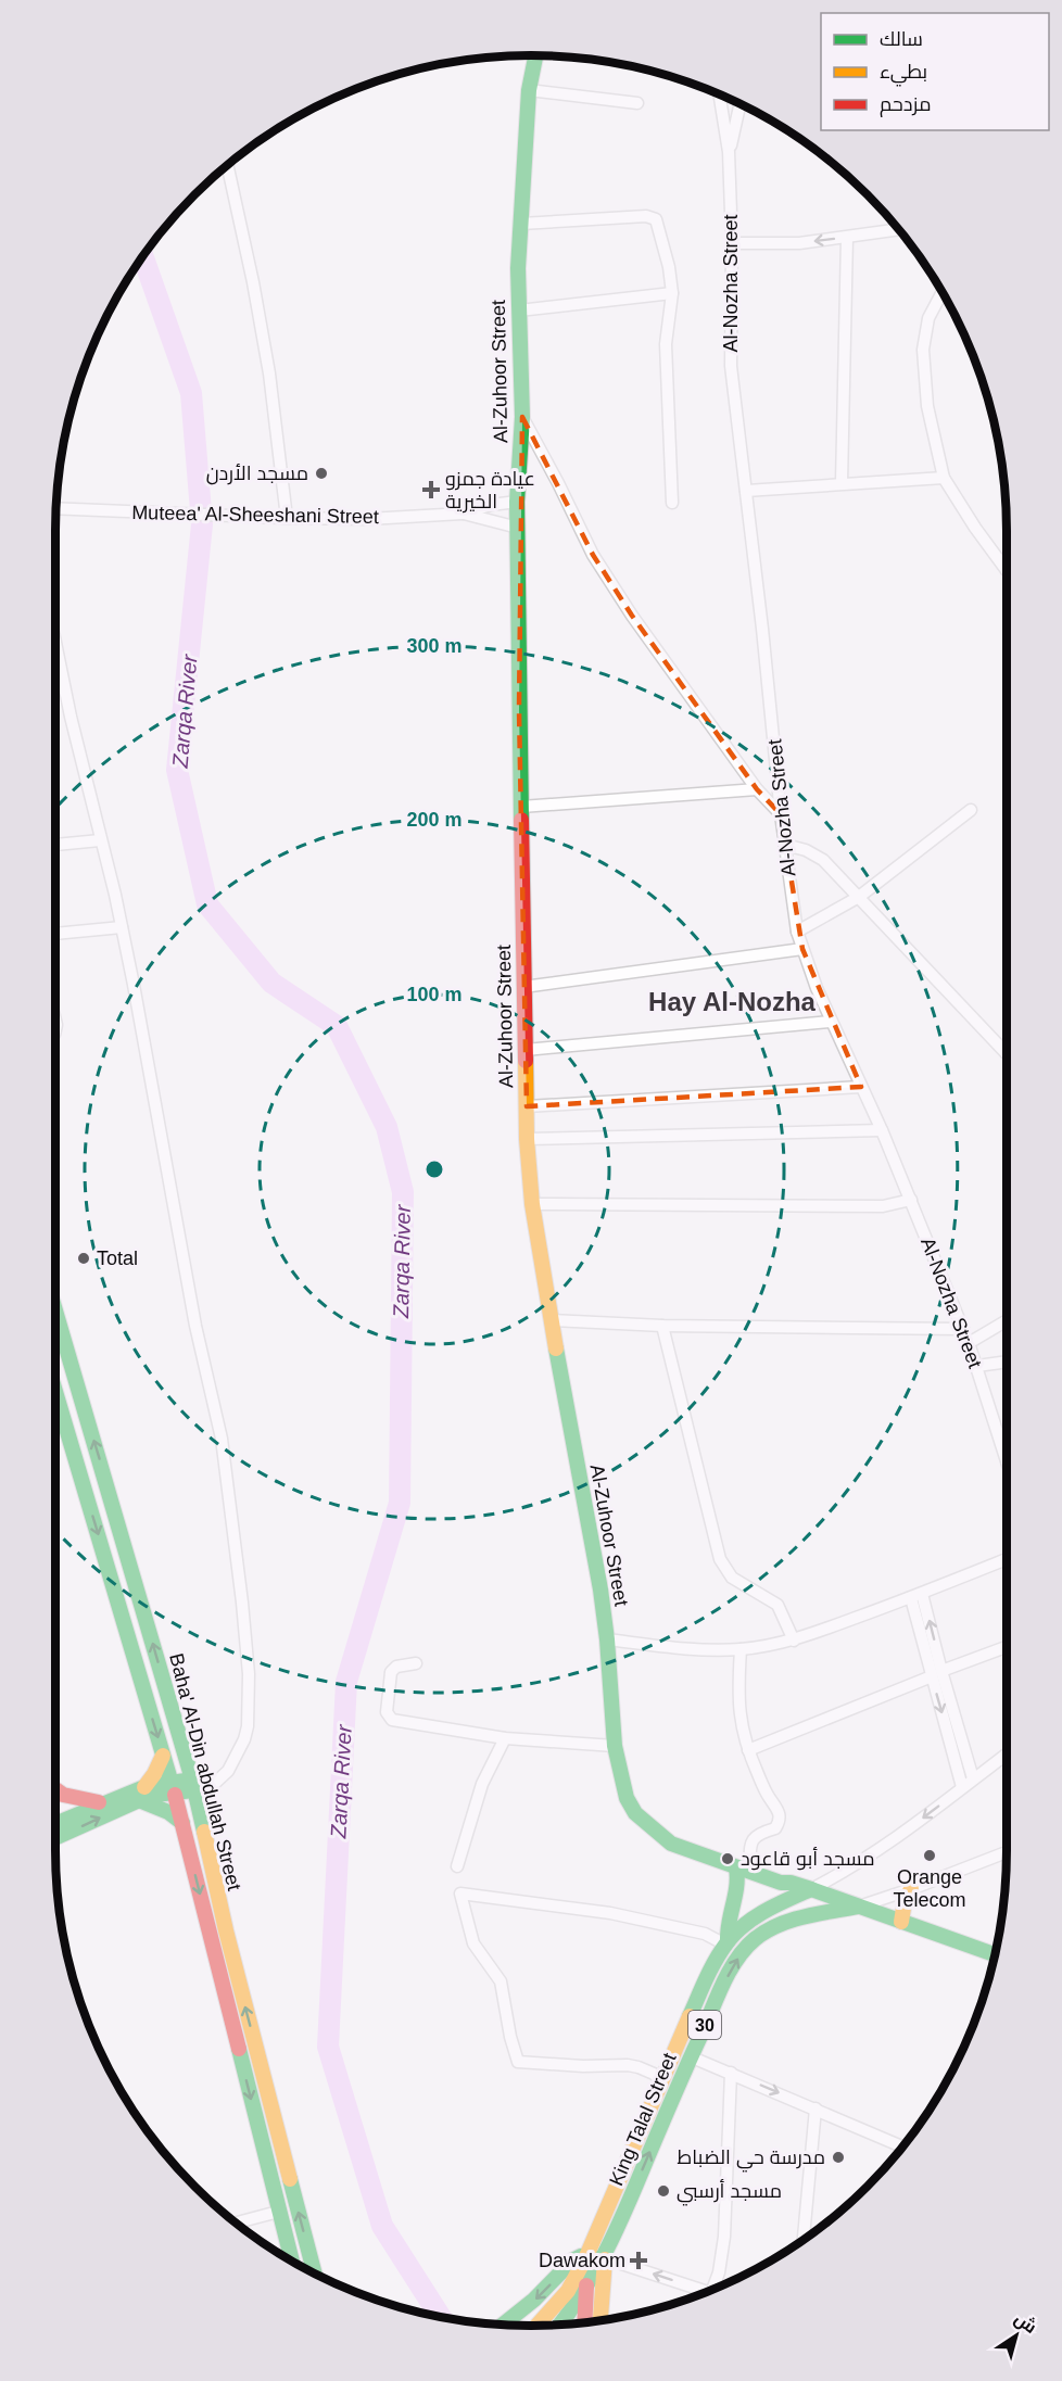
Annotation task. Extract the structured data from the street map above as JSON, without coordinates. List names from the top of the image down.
{
  "streets": {
    "main road": [
      "Al-Zuhoor Street",
      "Baha' Al-Din abdullah Street",
      "30",
      "King Talal Street"
    ],
    "street": ["Al-Nozha Street", "Muteea' Al-Sheeshani Street"]
  },
  "crossings": [
    ["Al-Zuhoor Street", "Muteea' Al-Sheeshani Street"],
    ["Al-Zuhoor Street", "King Talal Street"],
    ["30", "King Talal Street"]
  ],
  "districts": ["Hay Al-Nozha"],
  "water": ["Zarqa River"],
  "places": {
    "other": [
      "مسجد الأردن",
      "Total",
      "Orange Telecom",
      "مسجد أبو قاعود",
      "مدرسة حي الضباط",
      "مسجد أرسبي"
    ],
    "health": ["عيادة جمزو الخيرية", "Dawakom"]
  },
  "legend": ["سالك", "بطيء", "مزدحم"],
  "north": "top right",
  "rings": ["300 m", "200 m", "100 m"]
}
